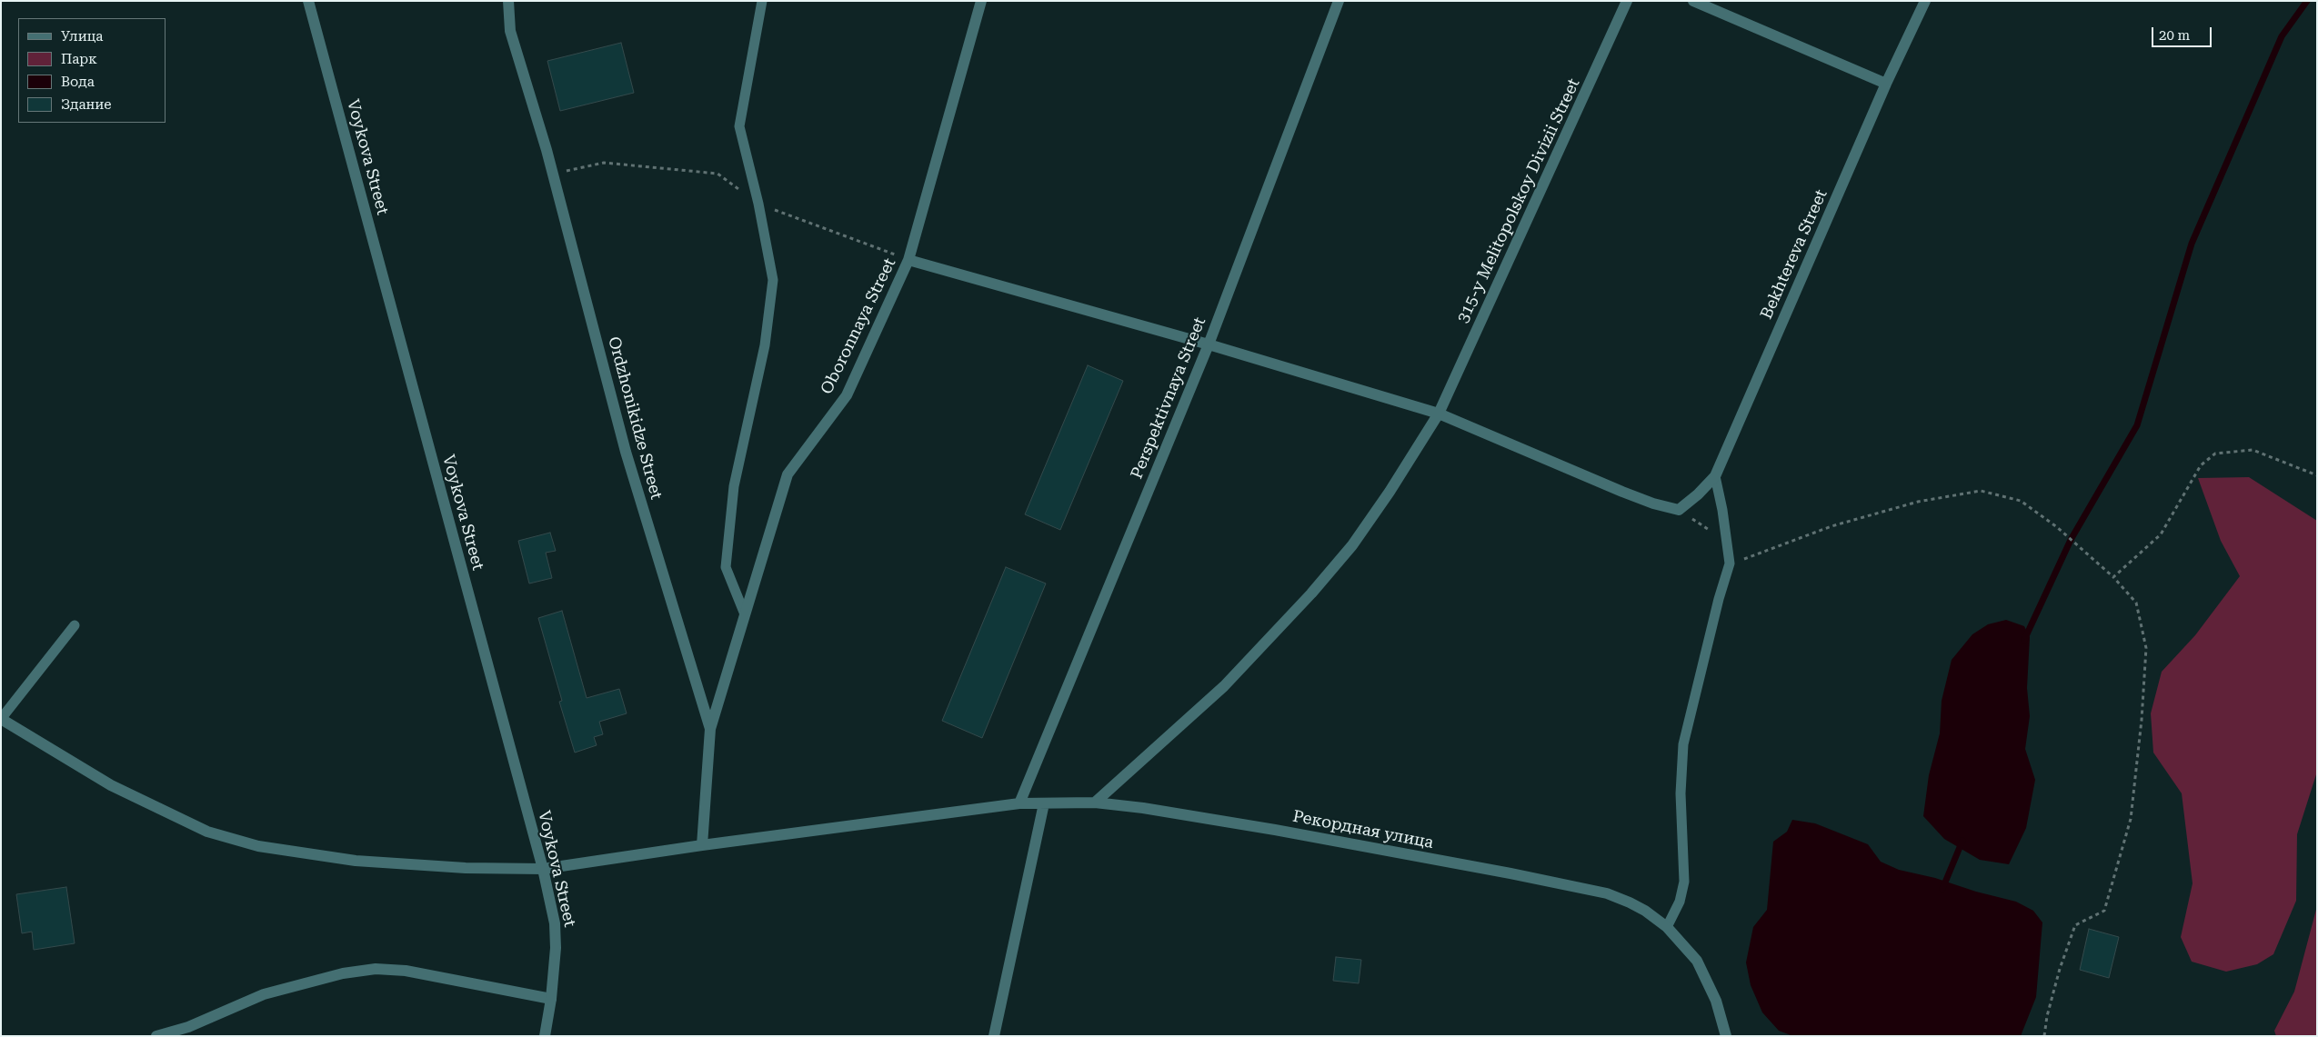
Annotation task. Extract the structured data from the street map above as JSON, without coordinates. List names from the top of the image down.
{
  "streets": {
    "street": [
      "Voykova Street",
      "315-y Melitopolskoy Divizii Street",
      "Bekhtereva Street",
      "Oboronnaya Street",
      "Perspektivnaya Street",
      "Ordzhonikidze Street",
      "Рекордная улица"
    ]
  },
  "crossings": [
    ["Voykova Street", "Рекордная улица"],
    ["315-y Melitopolskoy Divizii Street", "Рекордная улица"],
    ["Oboronnaya Street", "Ordzhonikidze Street"],
    ["Perspektivnaya Street", "Рекордная улица"],
    ["Ordzhonikidze Street", "Рекордная улица"]
  ],
  "legend": [
    "Улица",
    "Парк",
    "Вода",
    "Здание"
  ],
  "scale_bar": "20 m"
}
